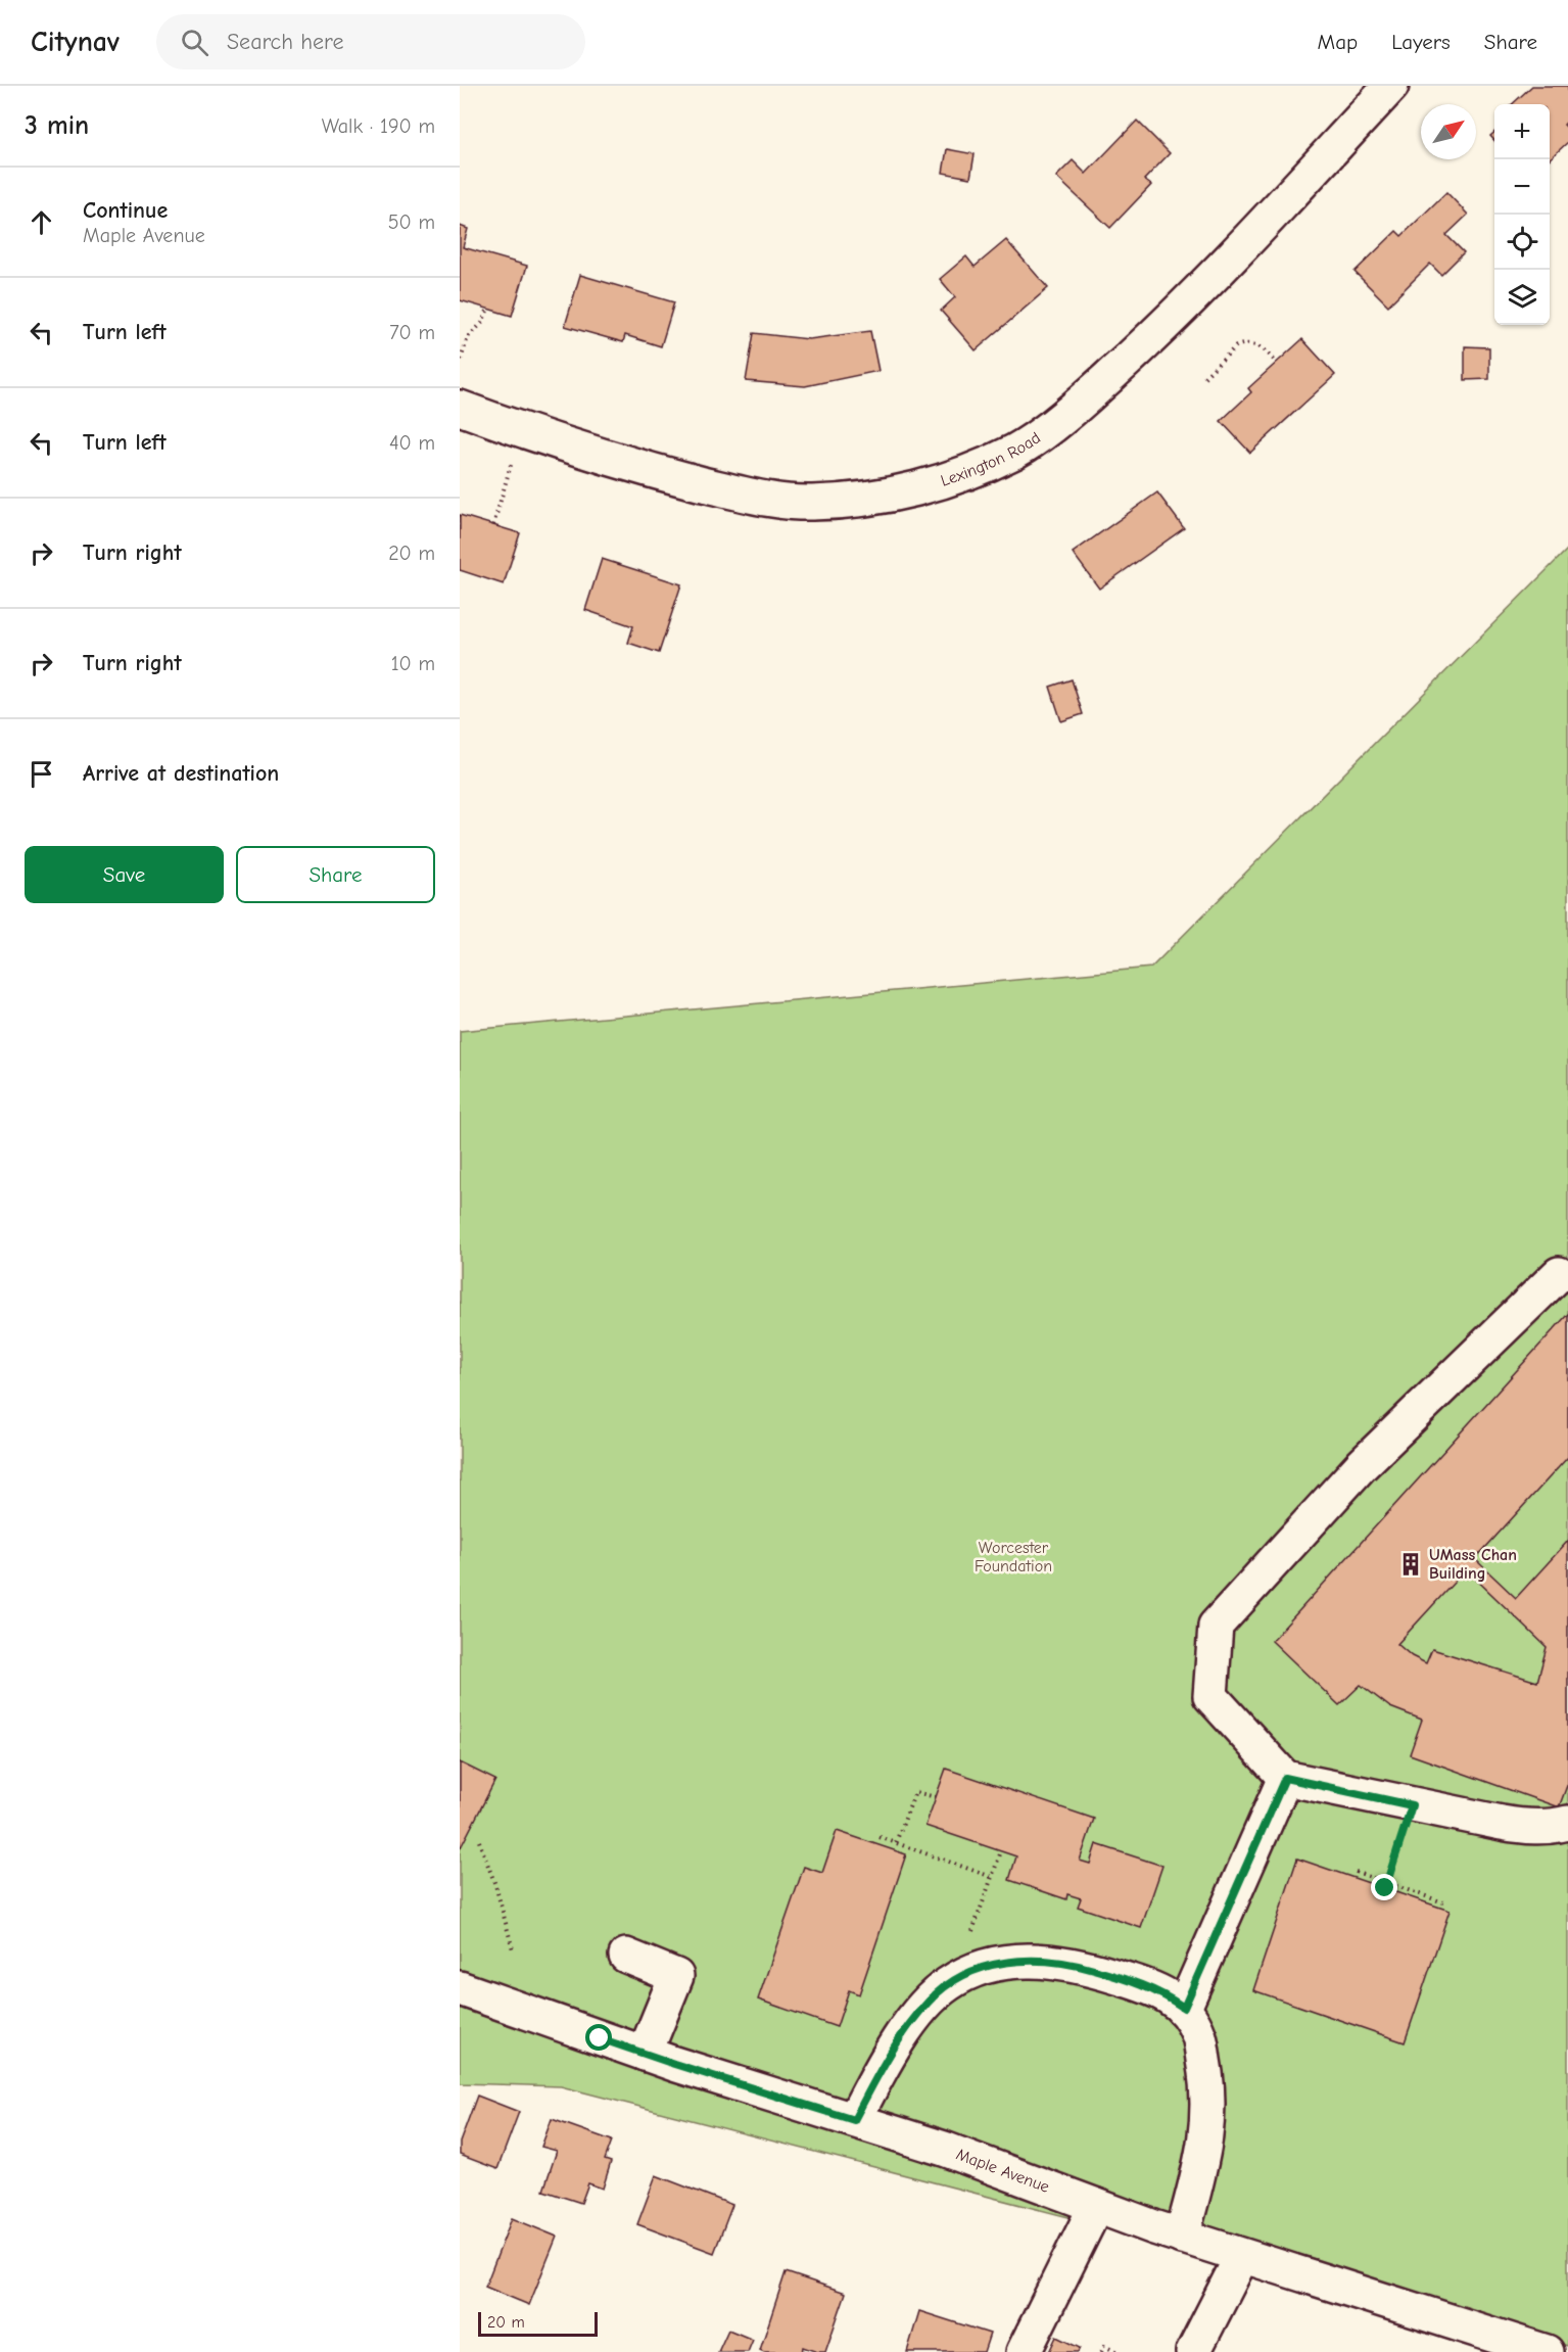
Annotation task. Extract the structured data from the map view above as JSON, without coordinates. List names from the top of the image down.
{
  "streets": {
    "street": ["Lexington Road", "Maple Avenue"]
  },
  "parks": ["Worcester Foundation"],
  "places": {
    "building": ["UMass Chan Building"]
  },
  "scale_bar": "20 m",
  "north": "top right",
  "page": {
    "header": "Citynav",
    "search": "Search here",
    "nav": ["Map", "Layers", "Share"],
    "heading": ["3 min", "Walk · 190 m"],
    "map_buttons": ["+", "−"],
    "list": [
      ["Continue", "Maple Avenue", "50 m"],
      ["Turn left", "70 m"],
      ["Turn left", "40 m"],
      ["Turn right", "20 m"],
      ["Turn right", "10 m"],
      "Arrive at destination"
    ],
    "buttons": ["Save", "Share"],
    "scale": "20 m"
  }
}
